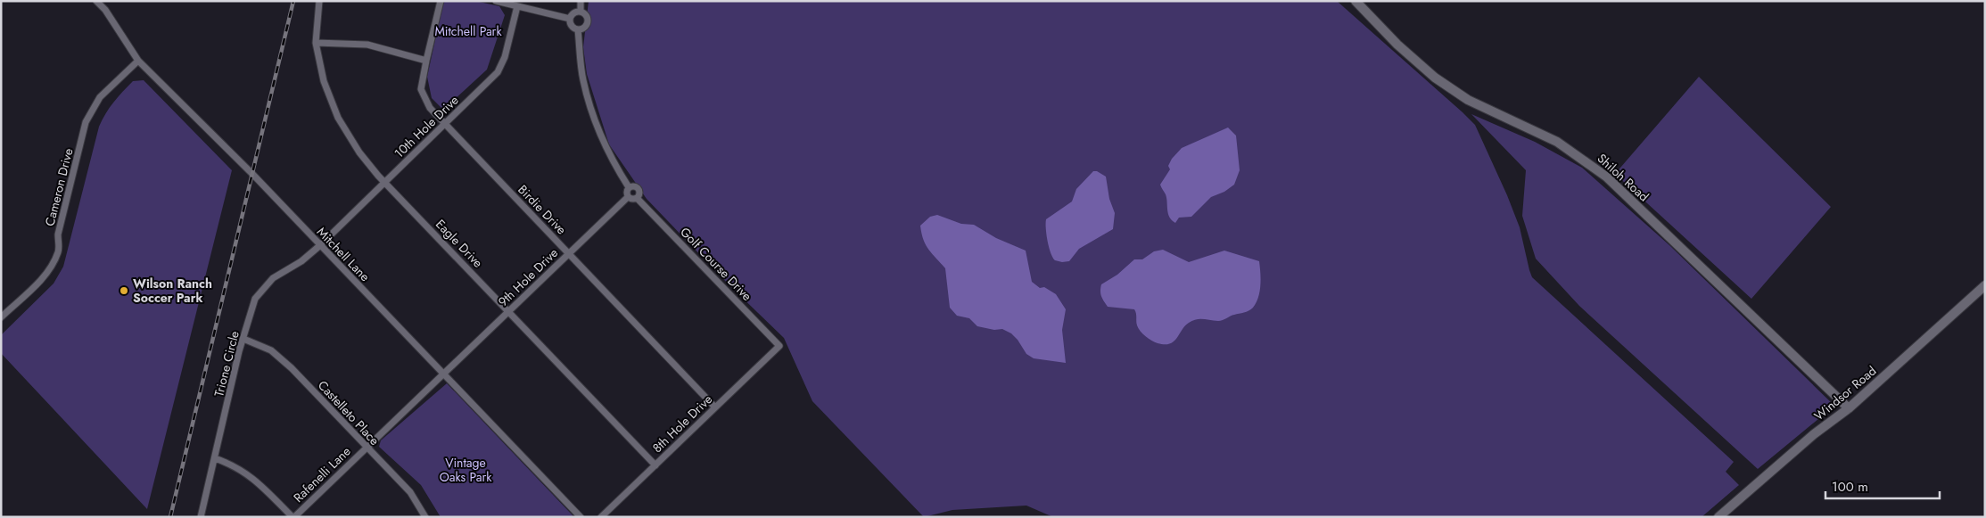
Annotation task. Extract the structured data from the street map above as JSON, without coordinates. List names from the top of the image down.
{
  "streets": {
    "main road": ["Shiloh Road", "Windsor Road"],
    "street": [
      "10th Hole Drive",
      "Cameron Drive",
      "Birdie Drive",
      "Eagle Drive",
      "Mitchell Lane",
      "Golf Course Drive",
      "9th Hole Drive",
      "Trione Circle",
      "Castelleto Place",
      "8th Hole Drive",
      "Rafenelli Lane"
    ]
  },
  "crossings": [
    ["10th Hole Drive", "Birdie Drive"],
    ["10th Hole Drive", "Eagle Drive"],
    ["10th Hole Drive", "Mitchell Lane"],
    ["10th Hole Drive", "Trione Circle"],
    ["Shiloh Road", "Windsor Road"],
    ["Cameron Drive", "Mitchell Lane"],
    ["Birdie Drive", "9th Hole Drive"],
    ["Birdie Drive", "8th Hole Drive"],
    ["Eagle Drive", "9th Hole Drive"],
    ["Eagle Drive", "8th Hole Drive"],
    ["Mitchell Lane", "9th Hole Drive"],
    ["Mitchell Lane", "Trione Circle"],
    ["Mitchell Lane", "Rafenelli Lane"],
    ["Golf Course Drive", "9th Hole Drive"],
    ["Golf Course Drive", "8th Hole Drive"],
    ["9th Hole Drive", "Rafenelli Lane"],
    ["Trione Circle", "Castelleto Place"],
    ["Castelleto Place", "Rafenelli Lane"]
  ],
  "parks": ["Mitchell Park", "Vintage Oaks Park"],
  "places": ["Wilson Ranch Soccer Park"],
  "scale_bar": "100 m"
}
